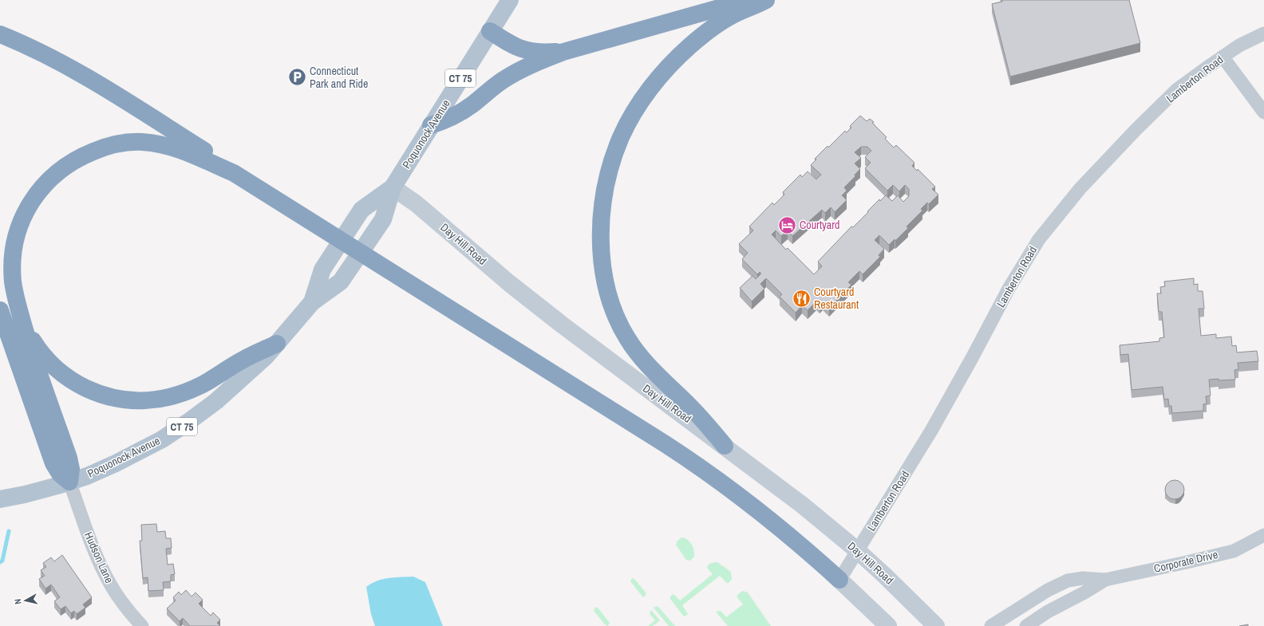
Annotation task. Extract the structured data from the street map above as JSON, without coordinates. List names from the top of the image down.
{
  "streets": {
    "main road": ["CT 75", "Poquonock Avenue", "Day Hill Road"],
    "street": ["Lamberton Road", "Hudson Lane", "Corporate Drive"]
  },
  "crossings": [
    ["Lamberton Road", "Day Hill Road"],
    ["Poquonock Avenue", "Day Hill Road"],
    ["Poquonock Avenue", "Hudson Lane"]
  ],
  "places": {
    "parking": ["Connecticut Park and Ride"],
    "hotel": ["Courtyard"],
    "restaurant": ["Courtyard Restaurant"]
  },
  "north": "left"
}
